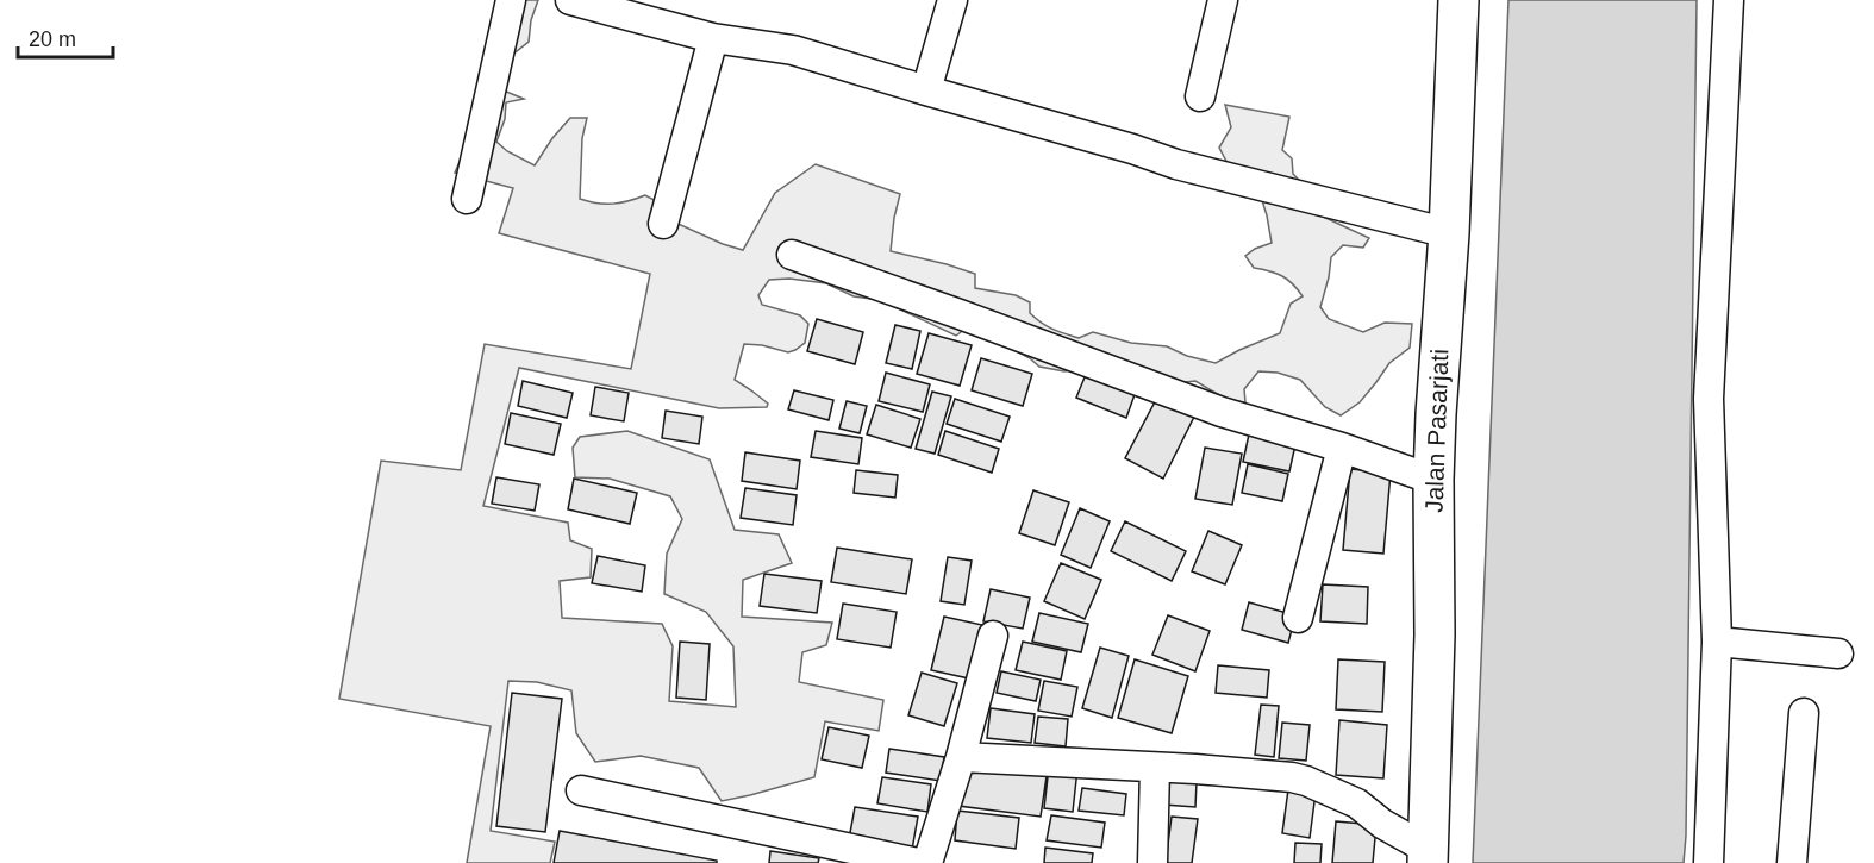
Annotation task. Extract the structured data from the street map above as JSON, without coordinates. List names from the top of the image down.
{
  "streets": {
    "main road": ["Jalan Pasarjati"]
  },
  "scale_bar": "20 m"
}
